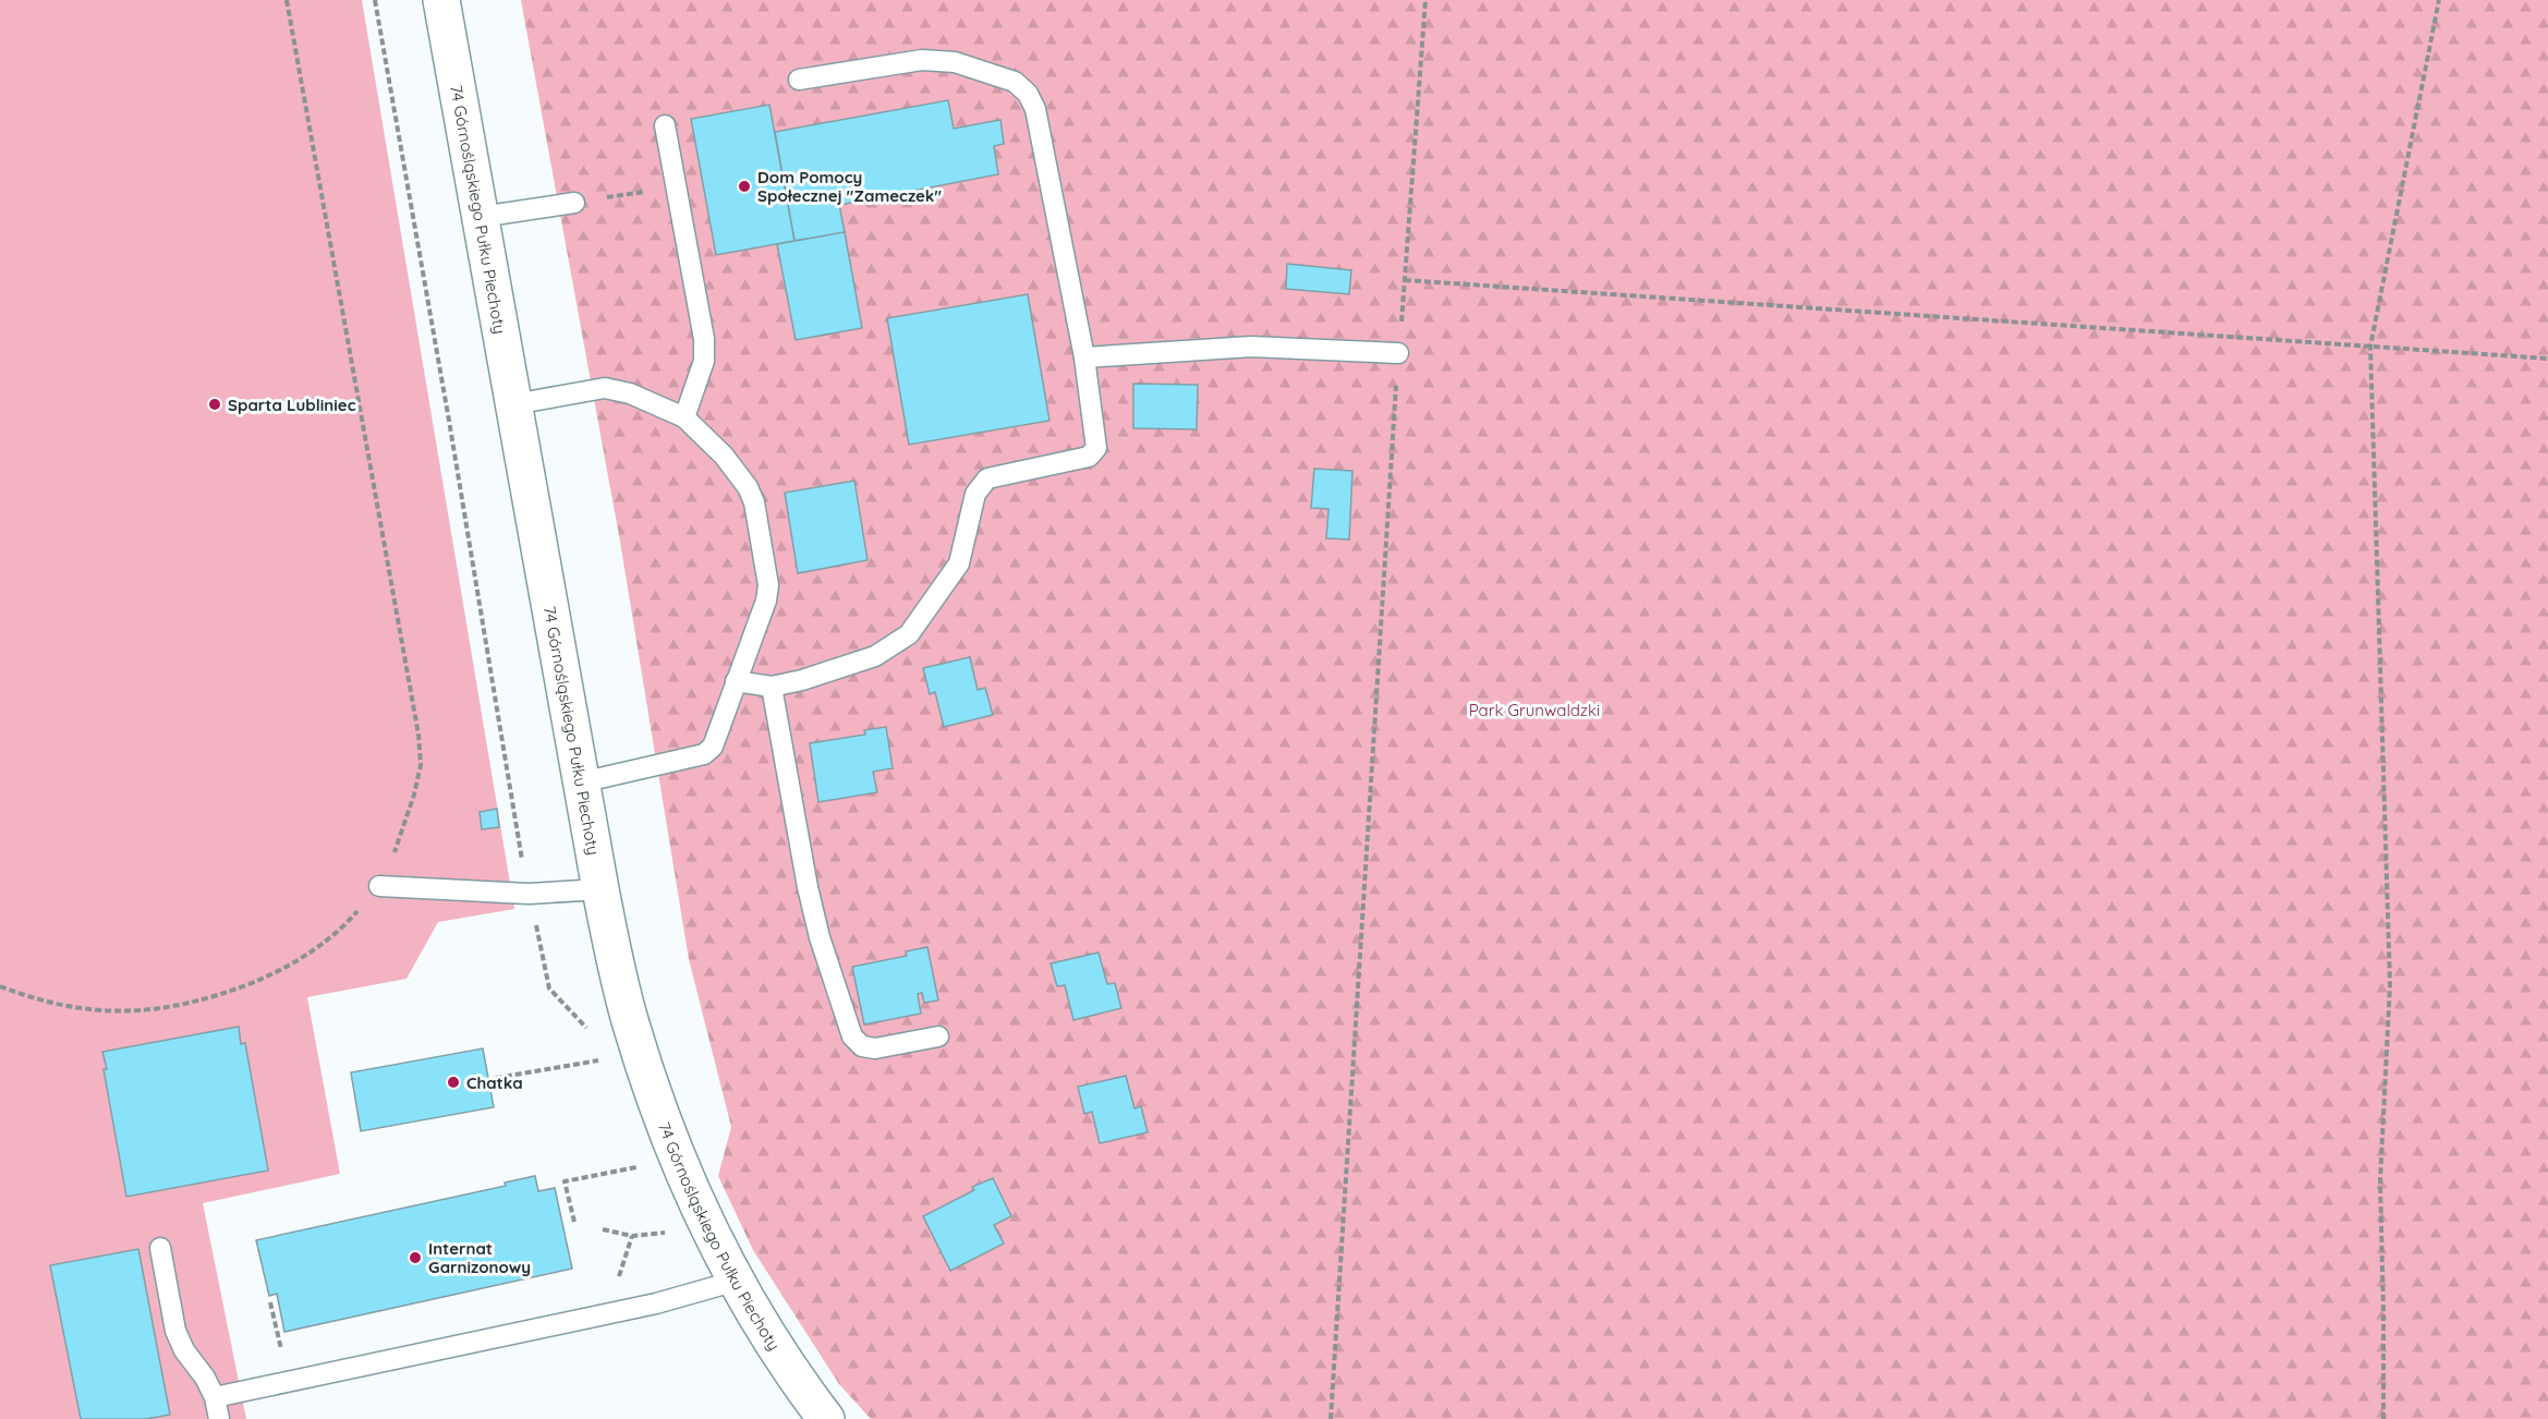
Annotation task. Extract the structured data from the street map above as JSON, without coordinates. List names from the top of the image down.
{
  "streets": {
    "street": ["74 Górnośląskiego Pułku Piechoty"]
  },
  "parks": ["Park Grunwaldzki"],
  "places": [
    "Dom Pomocy Społecznej \"Zameczek\"",
    "Sparta Lubliniec",
    "Chatka",
    "Internat Garnizonowy"
  ]
}
